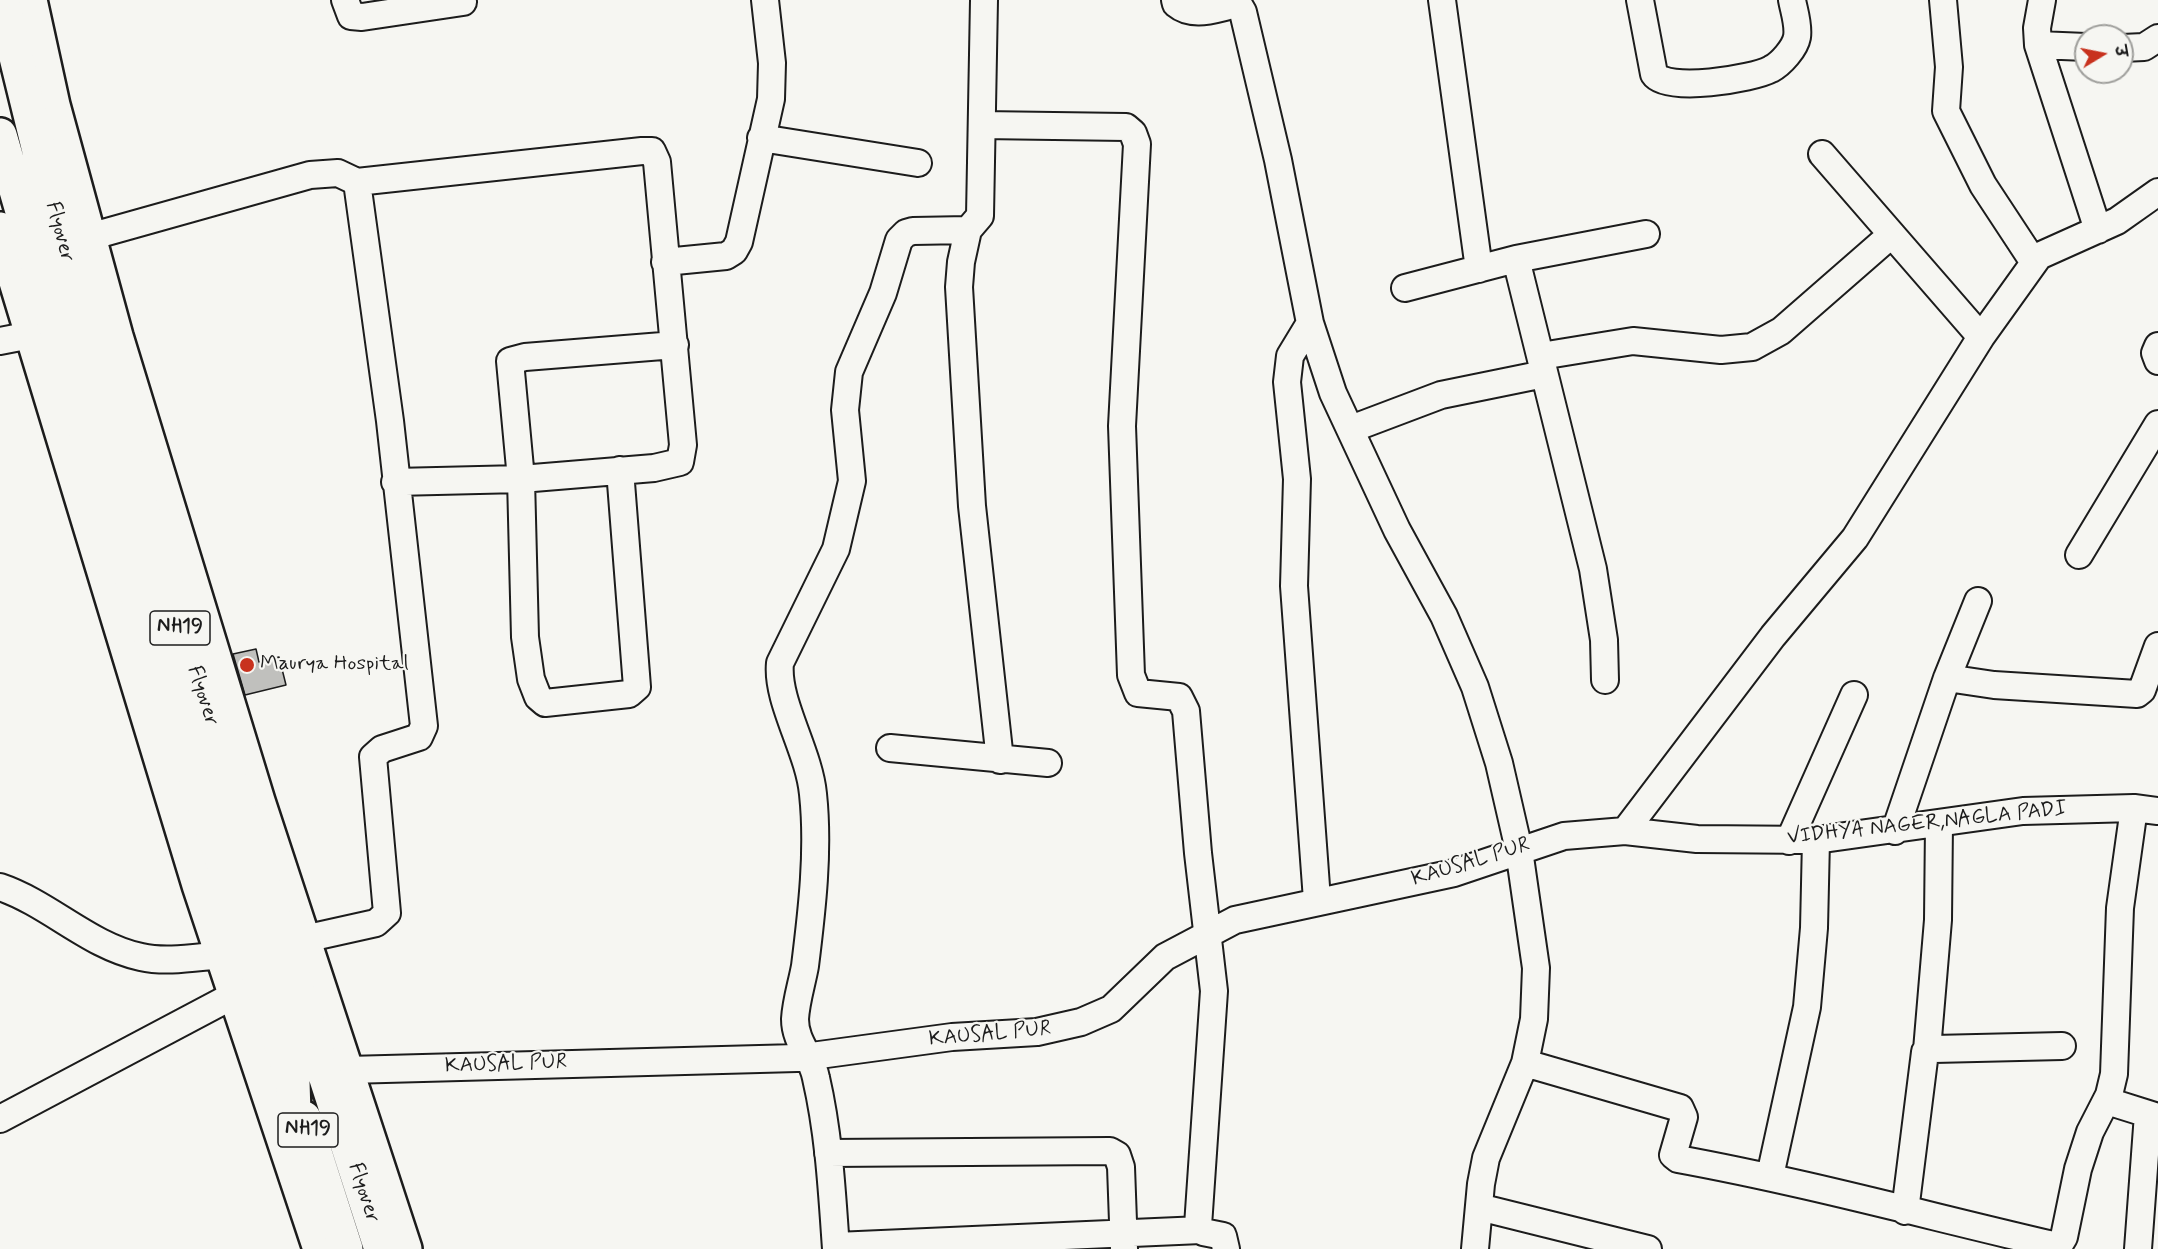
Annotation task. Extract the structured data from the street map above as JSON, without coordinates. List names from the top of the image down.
{
  "streets": {
    "main road": ["Flyover", "NH19"],
    "street": ["VIDHYA NAGER,NAGLA PADI", "KAUSAL PUR"]
  },
  "crossings": [
    ["Flyover", "NH19"],
    ["VIDHYA NAGER,NAGLA PADI", "KAUSAL PUR"]
  ],
  "places": ["Maurya Hospital"],
  "north": "right"
}
